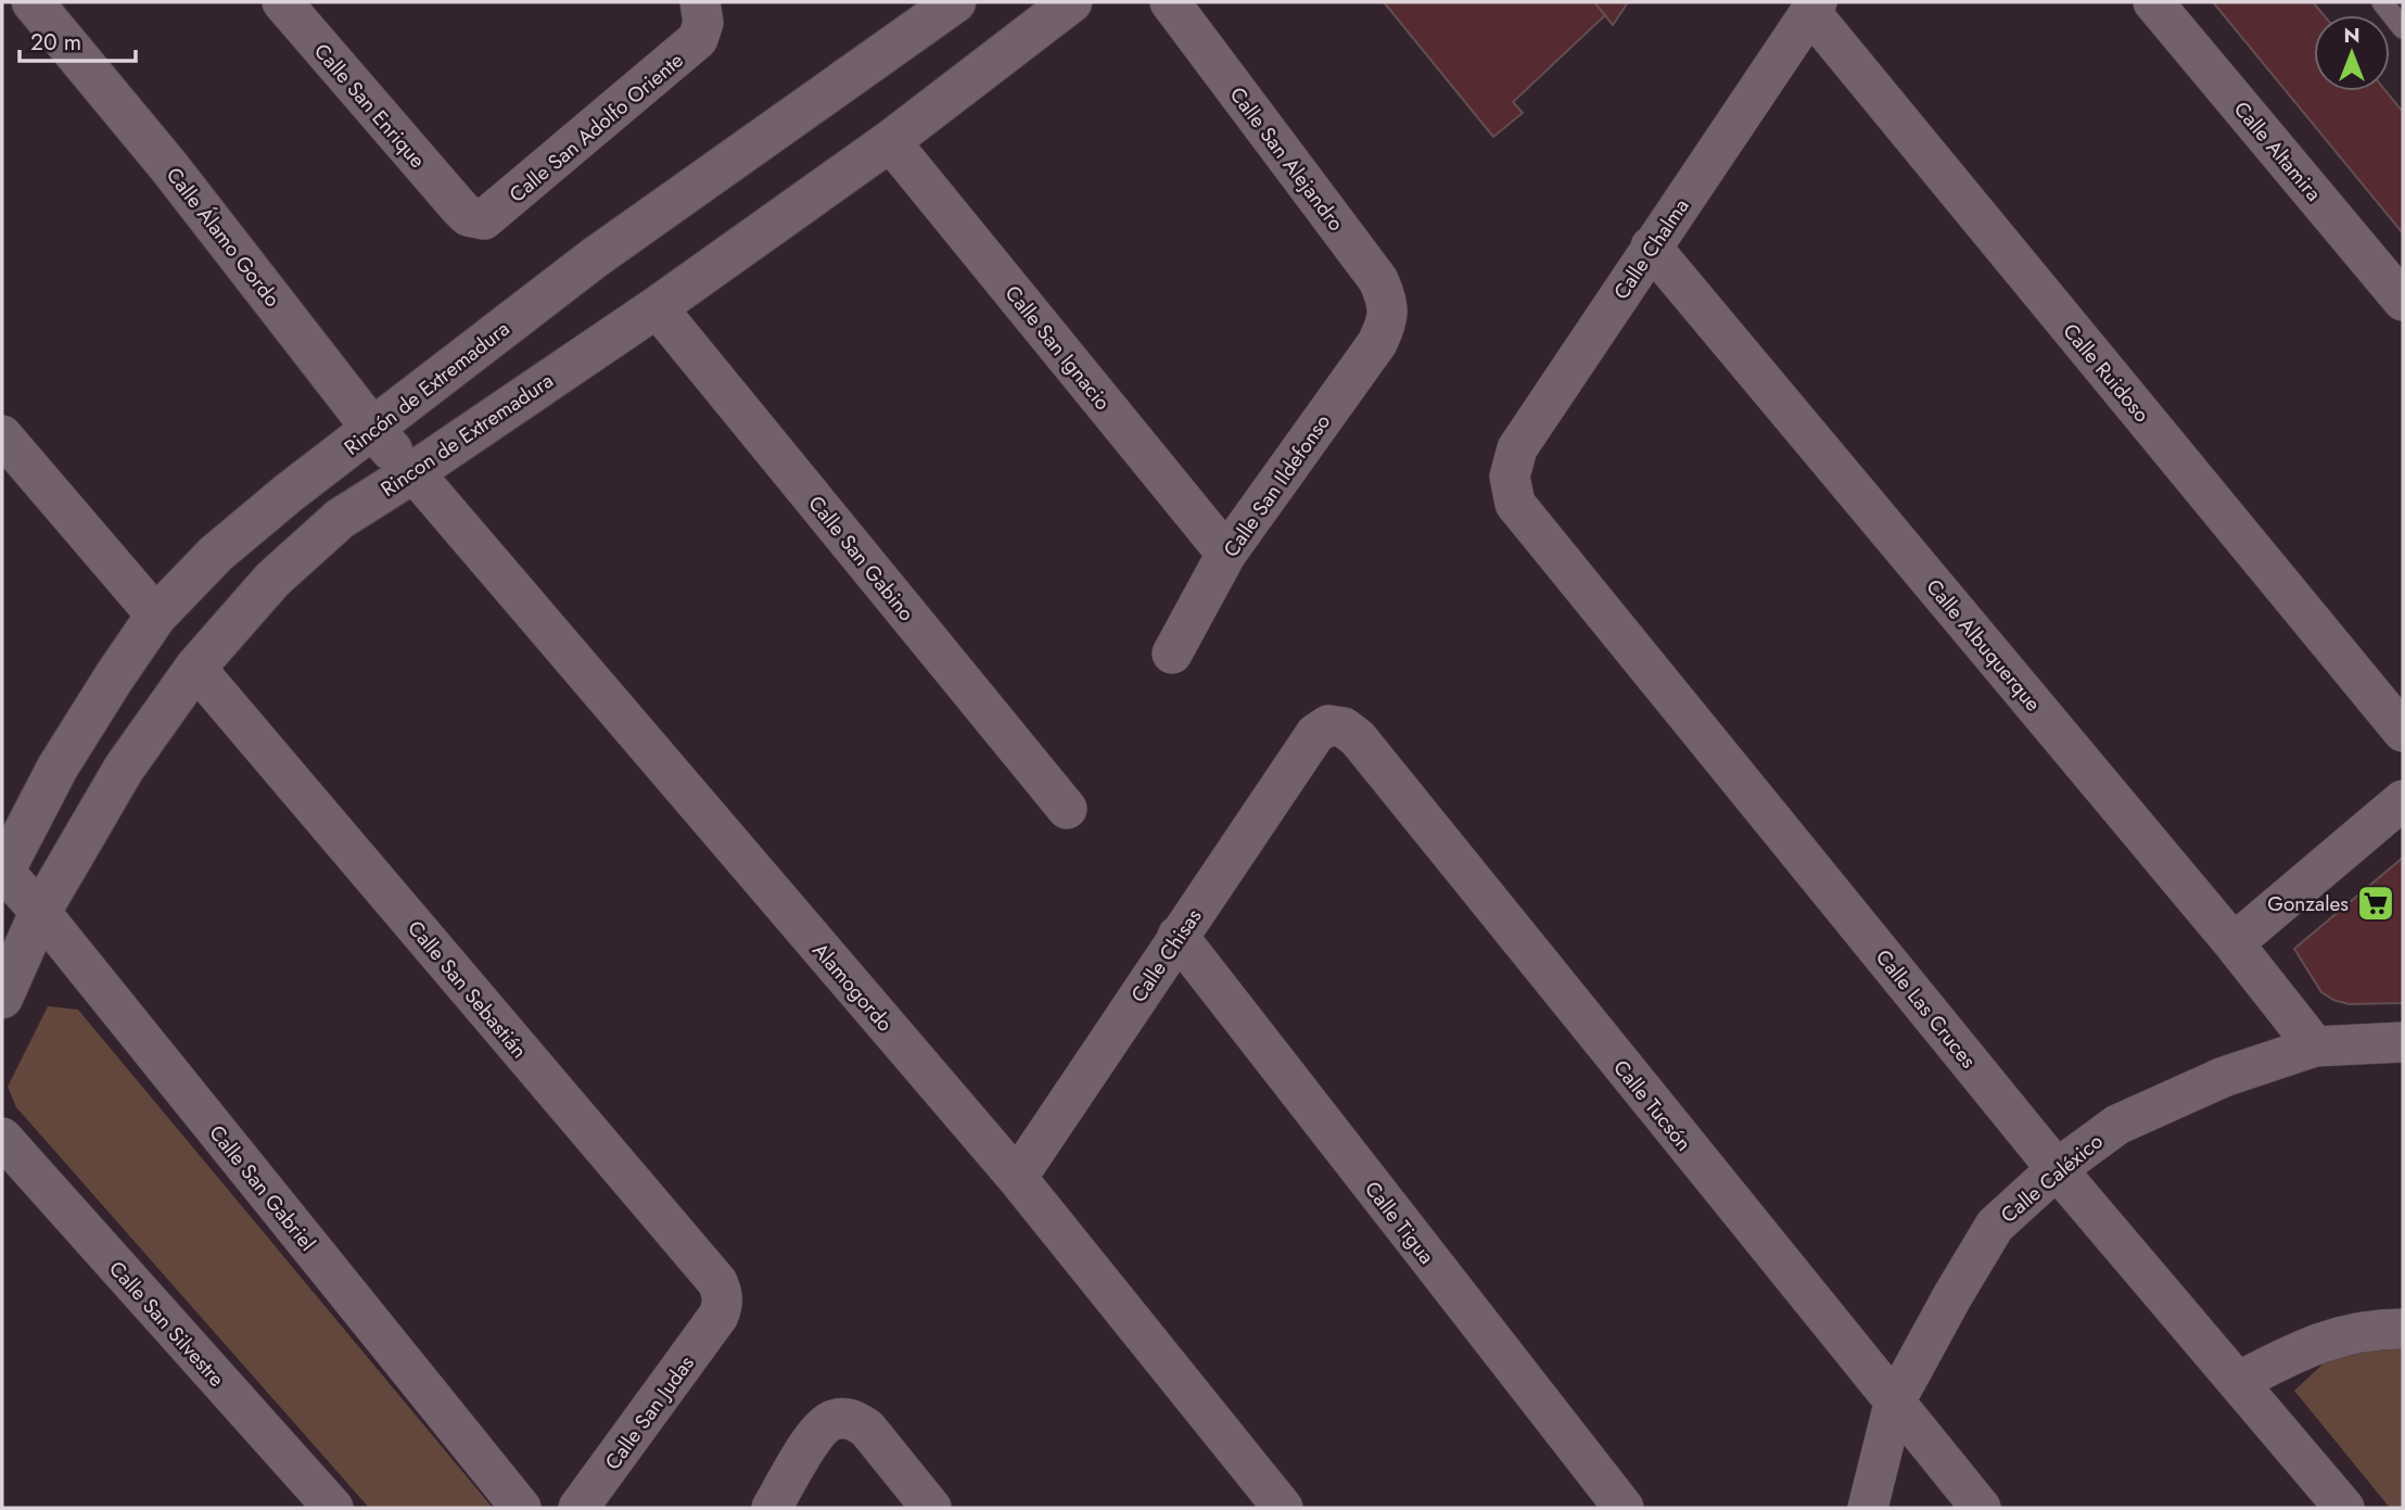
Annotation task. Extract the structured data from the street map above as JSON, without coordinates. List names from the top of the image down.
{
  "streets": {
    "street": [
      "Calle San Enrique",
      "Calle San Adolfo Oriente",
      "Calle Altamira",
      "Calle San Alejandro",
      "Calle Álamo Gordo",
      "Calle Chalma",
      "Calle San Ignacio",
      "Calle Ruidoso",
      "Rincón de Extremadura",
      "Rincon de Extremadura",
      "Calle San Ildefonso",
      "Calle San Gabino",
      "Calle Albuquerque",
      "Calle Chisas",
      "Alamogordo",
      "Calle San Sebastián",
      "Calle Las Cruces",
      "Calle Tucsón",
      "Calle Caléxico",
      "Calle San Gabriel",
      "Calle Tigua",
      "Calle San Silvestre",
      "Calle San Judas"
    ]
  },
  "crossings": [
    ["Calle San Enrique", "Calle San Adolfo Oriente"],
    ["Calle San Alejandro", "Calle San Ildefonso"],
    ["Calle Álamo Gordo", "Rincón de Extremadura"],
    ["Calle Álamo Gordo", "Rincon de Extremadura"],
    ["Calle Álamo Gordo", "Alamogordo"],
    ["Calle Chalma", "Calle Ruidoso"],
    ["Calle Chalma", "Calle Albuquerque"],
    ["Calle Chalma", "Calle Las Cruces"],
    ["Calle San Ignacio", "Rincon de Extremadura"],
    ["Calle San Ignacio", "Calle San Ildefonso"],
    ["Rincón de Extremadura", "Calle San Gabriel"],
    ["Rincon de Extremadura", "Calle San Gabino"],
    ["Rincon de Extremadura", "Alamogordo"],
    ["Rincon de Extremadura", "Calle San Sebastián"],
    ["Rincon de Extremadura", "Calle San Gabriel"],
    ["Calle Albuquerque", "Calle Caléxico"],
    ["Calle Chisas", "Alamogordo"],
    ["Calle Chisas", "Calle Tucsón"],
    ["Calle Chisas", "Calle Tigua"],
    ["Calle San Sebastián", "Calle San Judas"],
    ["Calle Las Cruces", "Calle Caléxico"],
    ["Calle Tucsón", "Calle Caléxico"]
  ],
  "places": {
    "supermarket": ["Gonzales"]
  },
  "scale_bar": "20 m",
  "north": "top"
}
